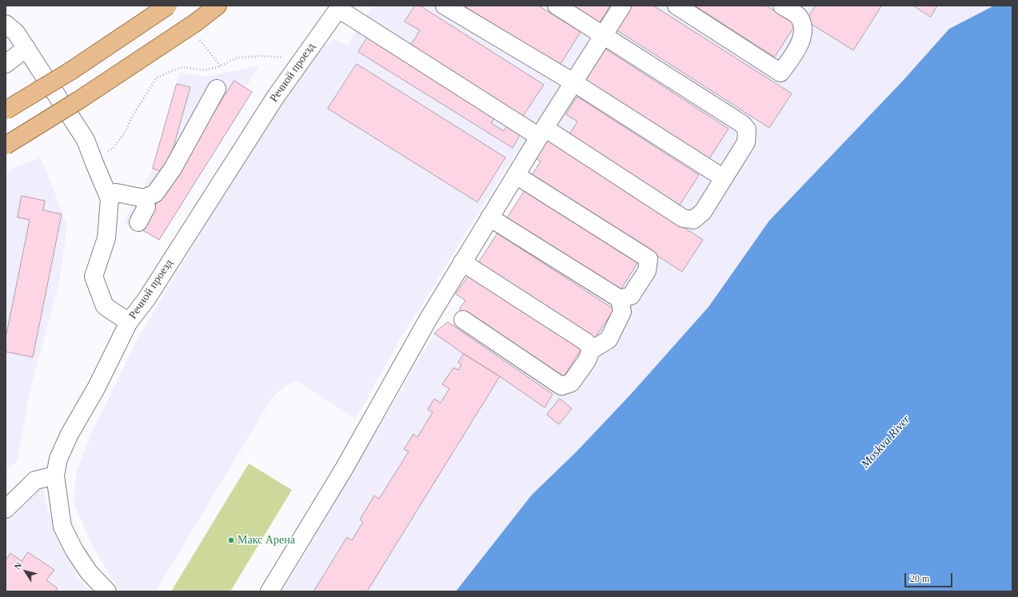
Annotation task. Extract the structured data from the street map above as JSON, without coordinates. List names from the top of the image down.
{
  "streets": {
    "street": ["Речной проезд"]
  },
  "water": ["Moskva River"],
  "places": ["Макс Арена"],
  "scale_bar": "20 m",
  "north": "top left"
}
